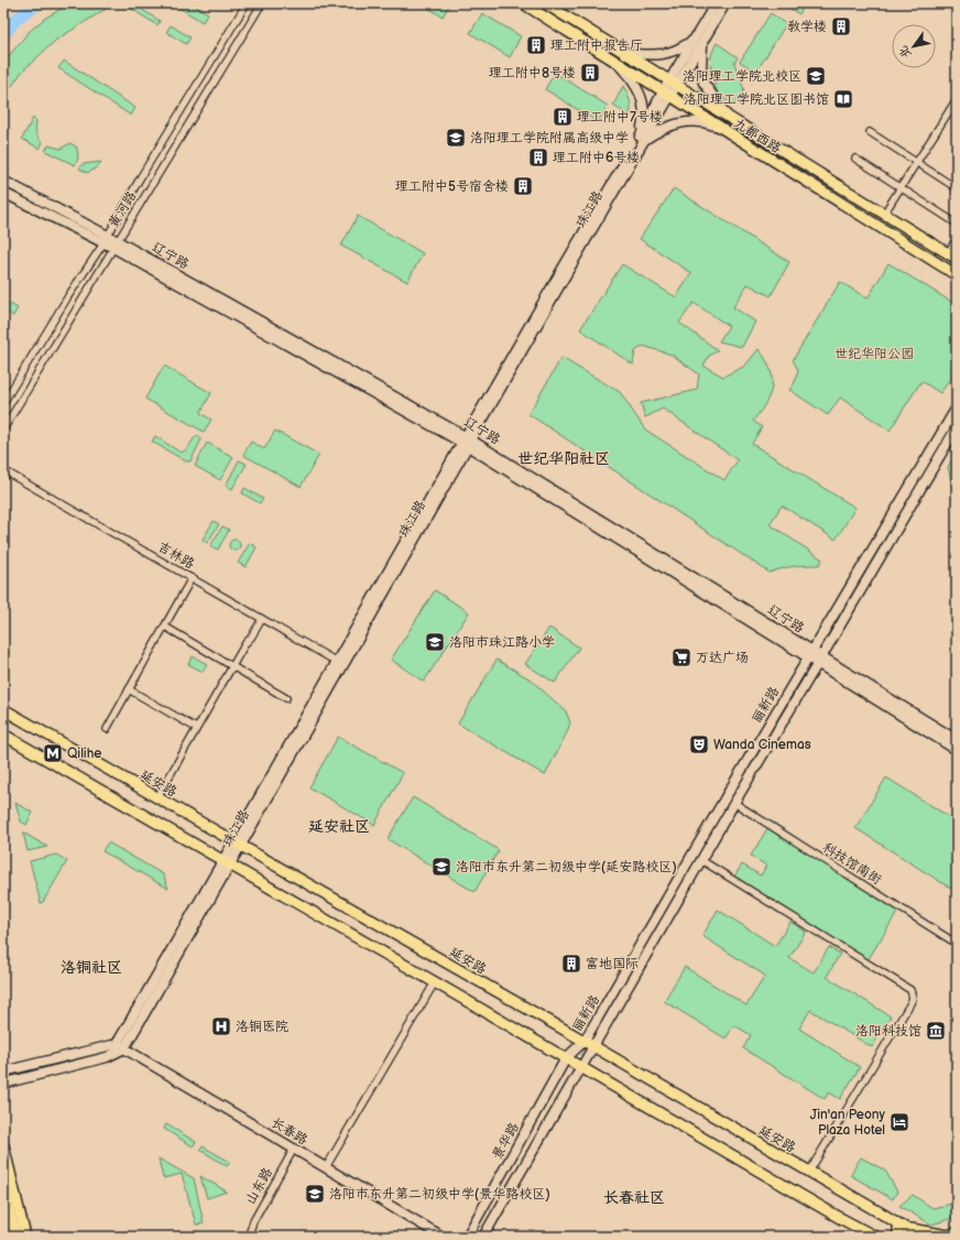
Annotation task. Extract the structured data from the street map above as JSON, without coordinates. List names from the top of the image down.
{
  "streets": {
    "main road": [
      "九都西路",
      "珠江路",
      "辽宁路",
      "丽新路",
      "延安路",
      "长春路",
      "景华路"
    ],
    "street": [
      "黄河路",
      "吉林路",
      "科技馆南街",
      "山东路"
    ]
  },
  "crossings": [
    ["九都西路", "珠江路"],
    ["黄河路", "辽宁路"],
    ["珠江路", "辽宁路"],
    ["珠江路", "吉林路"],
    ["珠江路", "延安路"],
    ["珠江路", "长春路"],
    ["辽宁路", "丽新路"],
    ["丽新路", "延安路"],
    ["丽新路", "科技馆南街"],
    ["丽新路", "景华路"],
    ["长春路", "山东路"]
  ],
  "districts": [
    "世纪华阳社区",
    "延安社区",
    "洛铜社区",
    "长春社区"
  ],
  "parks": ["世纪华阳公园"],
  "places": {
    "building": [
      "教学楼",
      "理工附中报告厅",
      "理工附中8号楼",
      "理工附中7号楼",
      "理工附中6号楼",
      "理工附中5号宿舍楼",
      "富地国际"
    ],
    "school or university": [
      "洛阳理工学院北校区",
      "洛阳理工学院附属高级中学",
      "洛阳市珠江路小学",
      "洛阳市东升第二初级中学(延安路校区)",
      "洛阳市东升第二初级中学(景华路校区)"
    ],
    "library": ["洛阳理工学院北区图书馆"],
    "supermarket": ["万达广场"],
    "theatre": ["Wanda Cinemas"],
    "metro station": ["Qilihe"],
    "hospital": ["洛铜医院"],
    "museum": ["洛阳科技馆"],
    "hotel": ["Jin'an Peony Plaza Hotel"]
  },
  "north": "bottom left"
}
